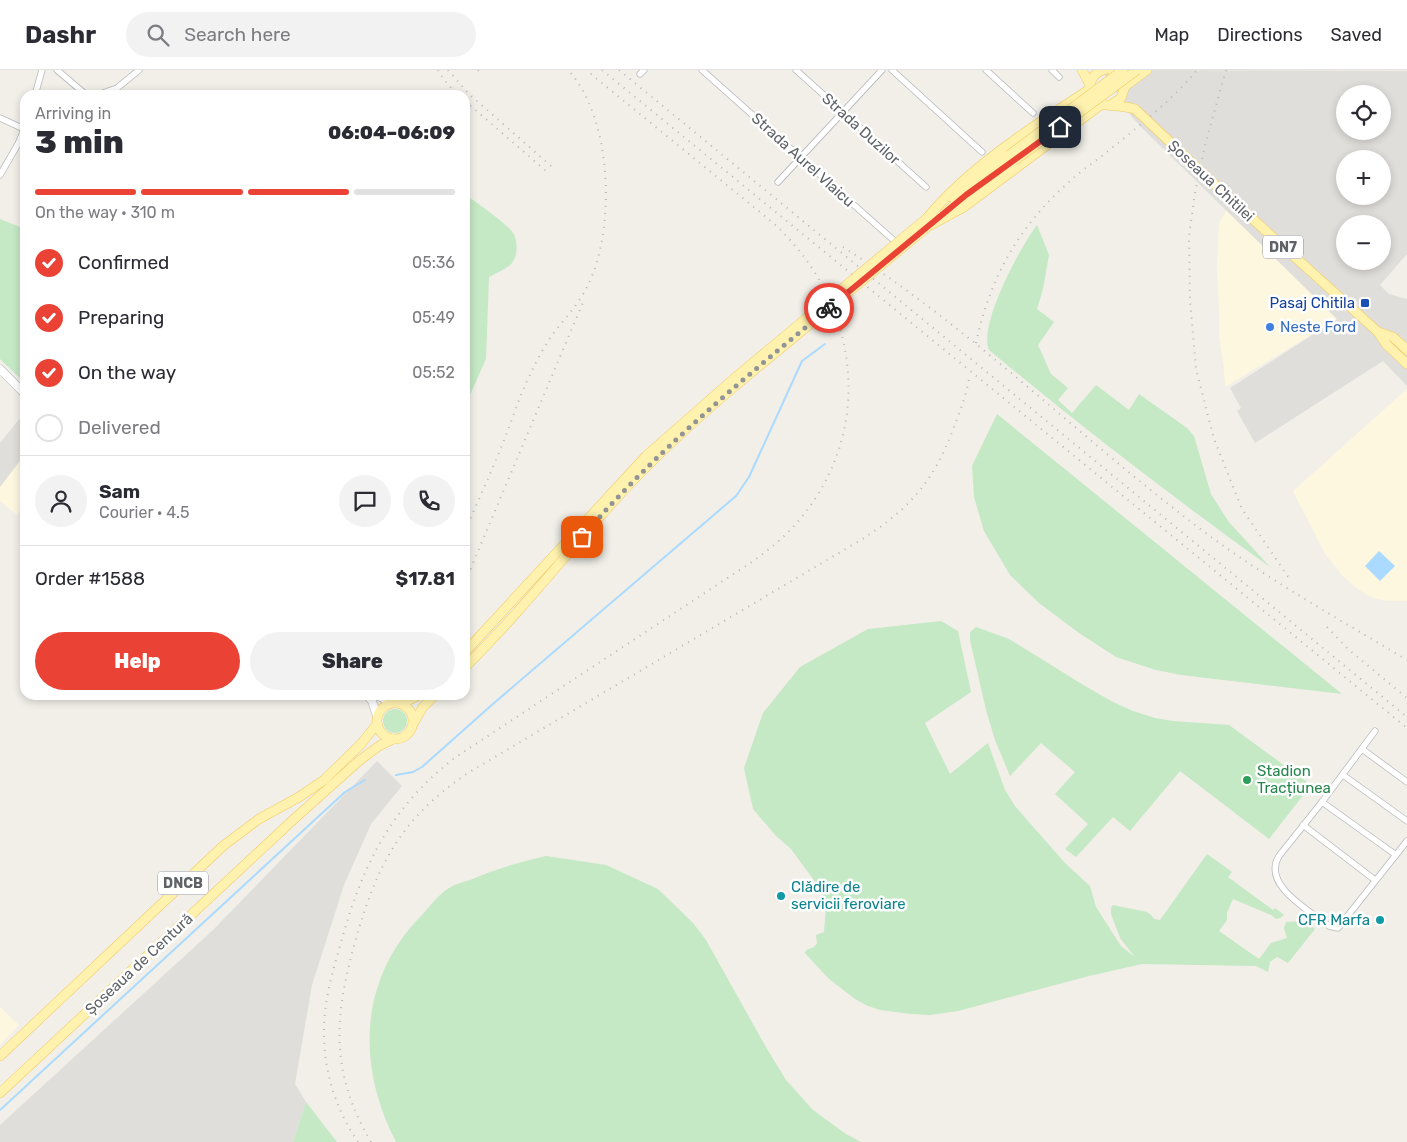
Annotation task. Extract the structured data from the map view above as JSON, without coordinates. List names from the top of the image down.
{
  "streets": {
    "main road": [
      "Șoseaua Chitilei",
      "DN7",
      "DNCB",
      "Șoseaua de Centură"
    ],
    "street": ["Strada Duzilor", "Strada Aurel Vlaicu"]
  },
  "crossings": [
    ["Șoseaua Chitilei", "DN7"]
  ],
  "places": {
    "transit": ["Pasaj Chitila"],
    "other": [
      "Neste Ford",
      "Stadion Tracțiunea",
      "Clădire de servicii feroviare",
      "CFR Marfa"
    ]
  },
  "page": {
    "header": "Dashr",
    "search": "Search here",
    "nav": ["Map", "Directions", "Saved"],
    "map_buttons": ["+", "−"],
    "heading": ["3 min", "Arriving in", "06:04–06:09"],
    "panel": [
      "Sam",
      "Courier · 4.5",
      "Order #1588",
      "$17.81"
    ],
    "bar": "On the way · 310 m",
    "list": [
      ["Confirmed", "05:36"],
      ["Preparing", "05:49"],
      ["On the way", "05:52"],
      "Delivered"
    ],
    "buttons": ["Help", "Share"]
  }
}
